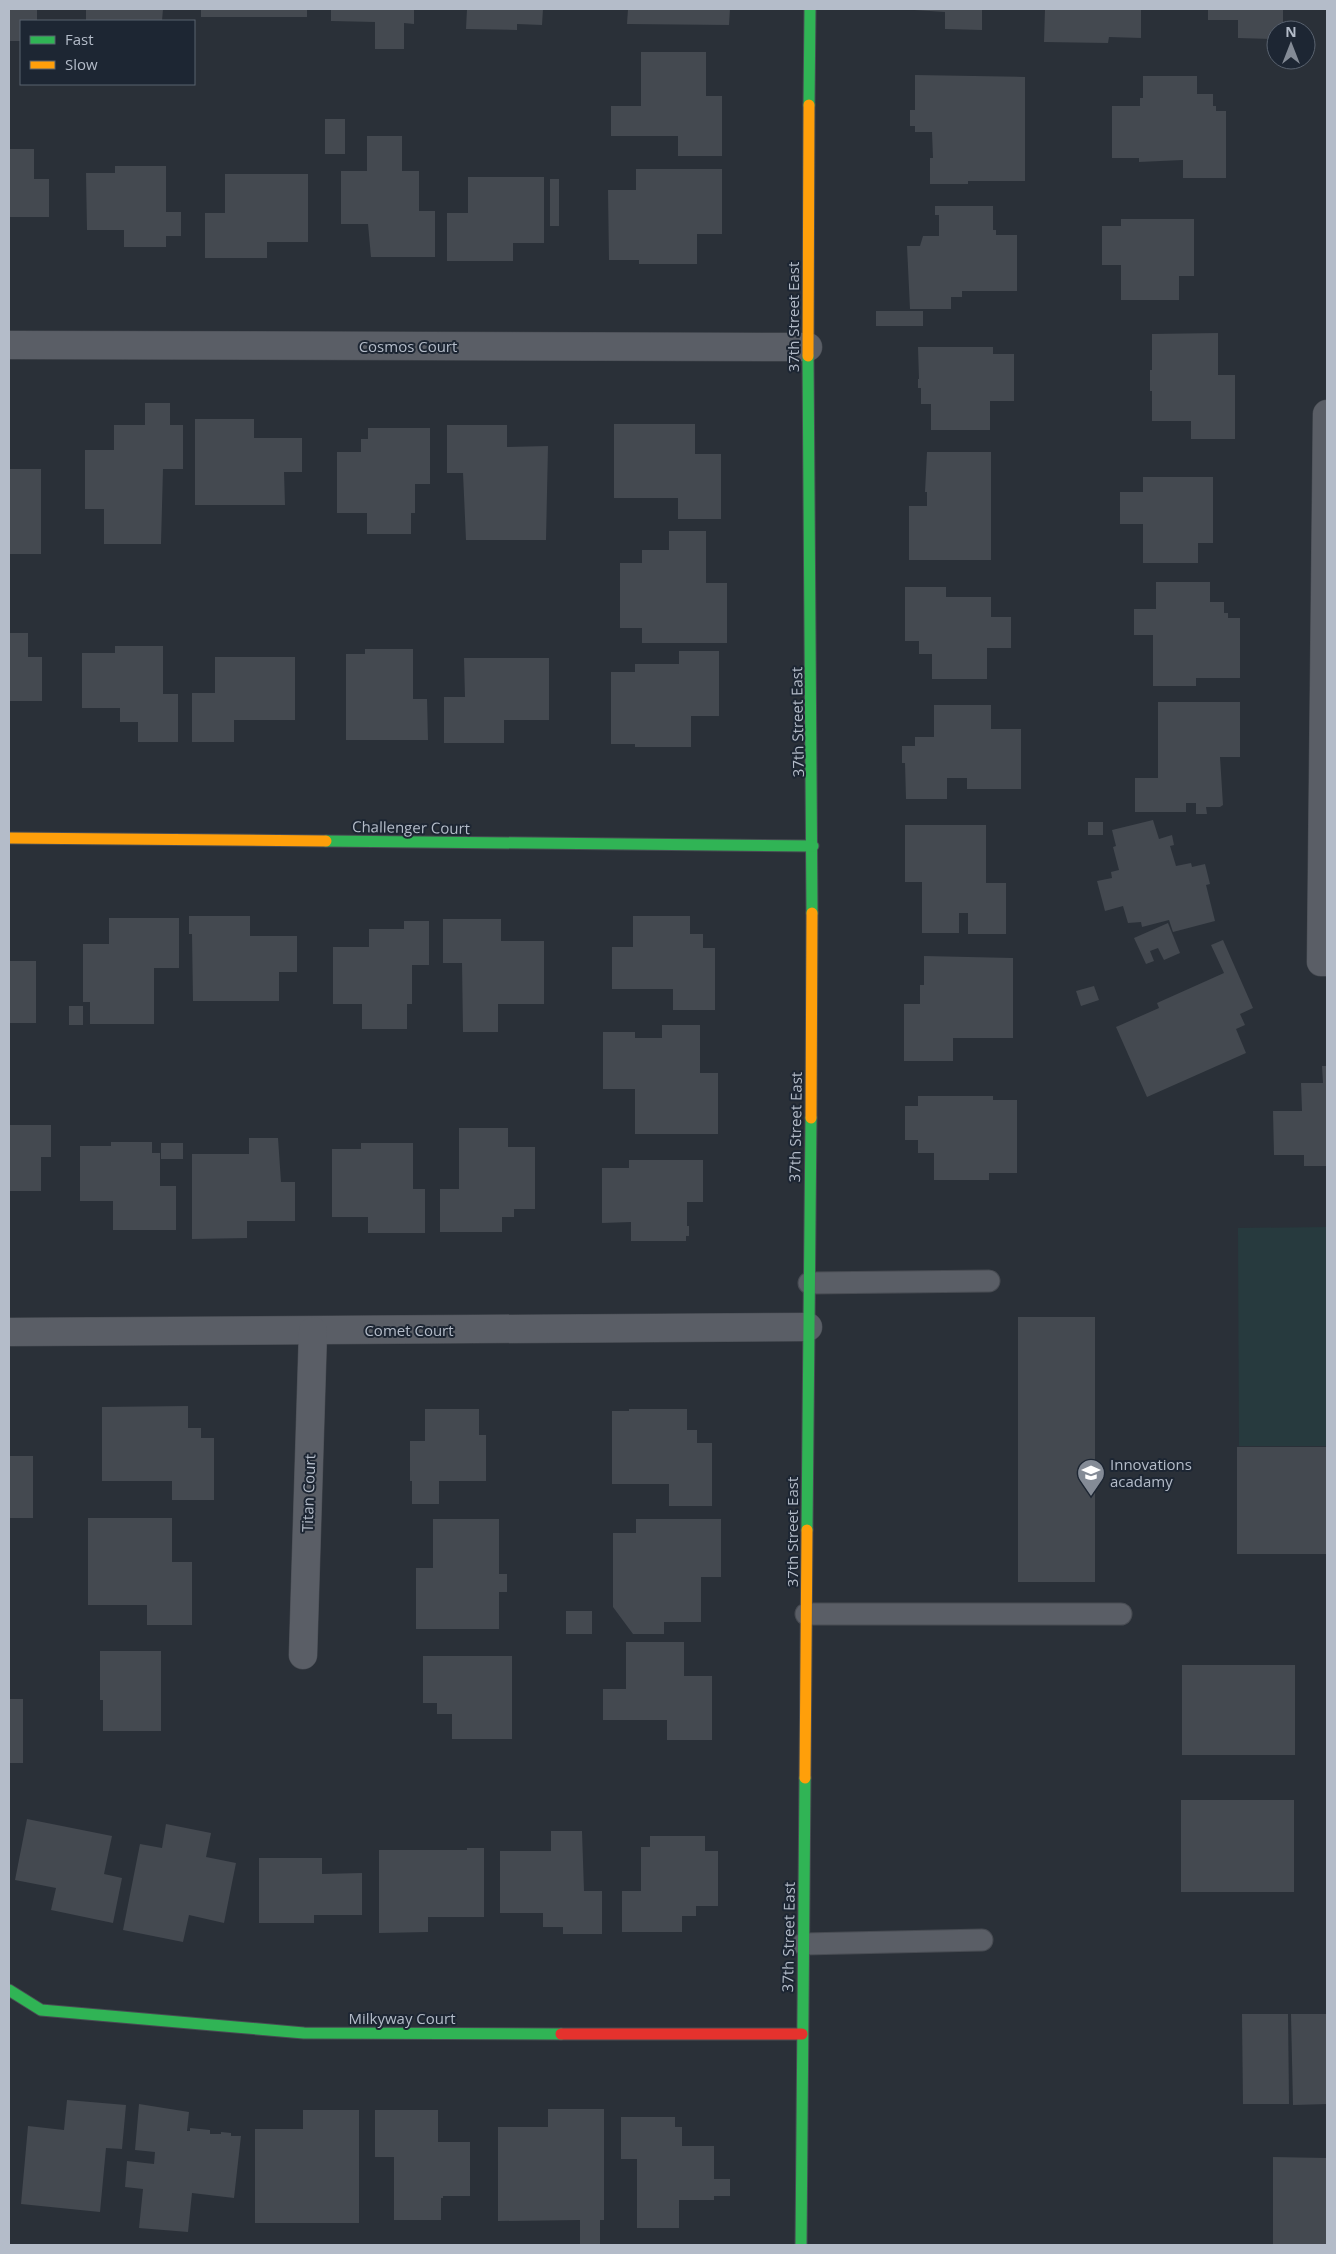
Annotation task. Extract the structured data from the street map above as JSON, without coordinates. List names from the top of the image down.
{
  "streets": {
    "street": [
      "37th Street East",
      "Cosmos Court",
      "Challenger Court",
      "Comet Court",
      "Titan Court",
      "Milkyway Court"
    ]
  },
  "crossings": [
    ["37th Street East", "Cosmos Court"],
    ["37th Street East", "Challenger Court"],
    ["37th Street East", "Comet Court"],
    ["37th Street East", "Milkyway Court"],
    ["Comet Court", "Titan Court"]
  ],
  "places": {
    "school or university": ["Innovations acadamy"]
  },
  "legend": ["Fast", "Slow"],
  "north": "top"
}
